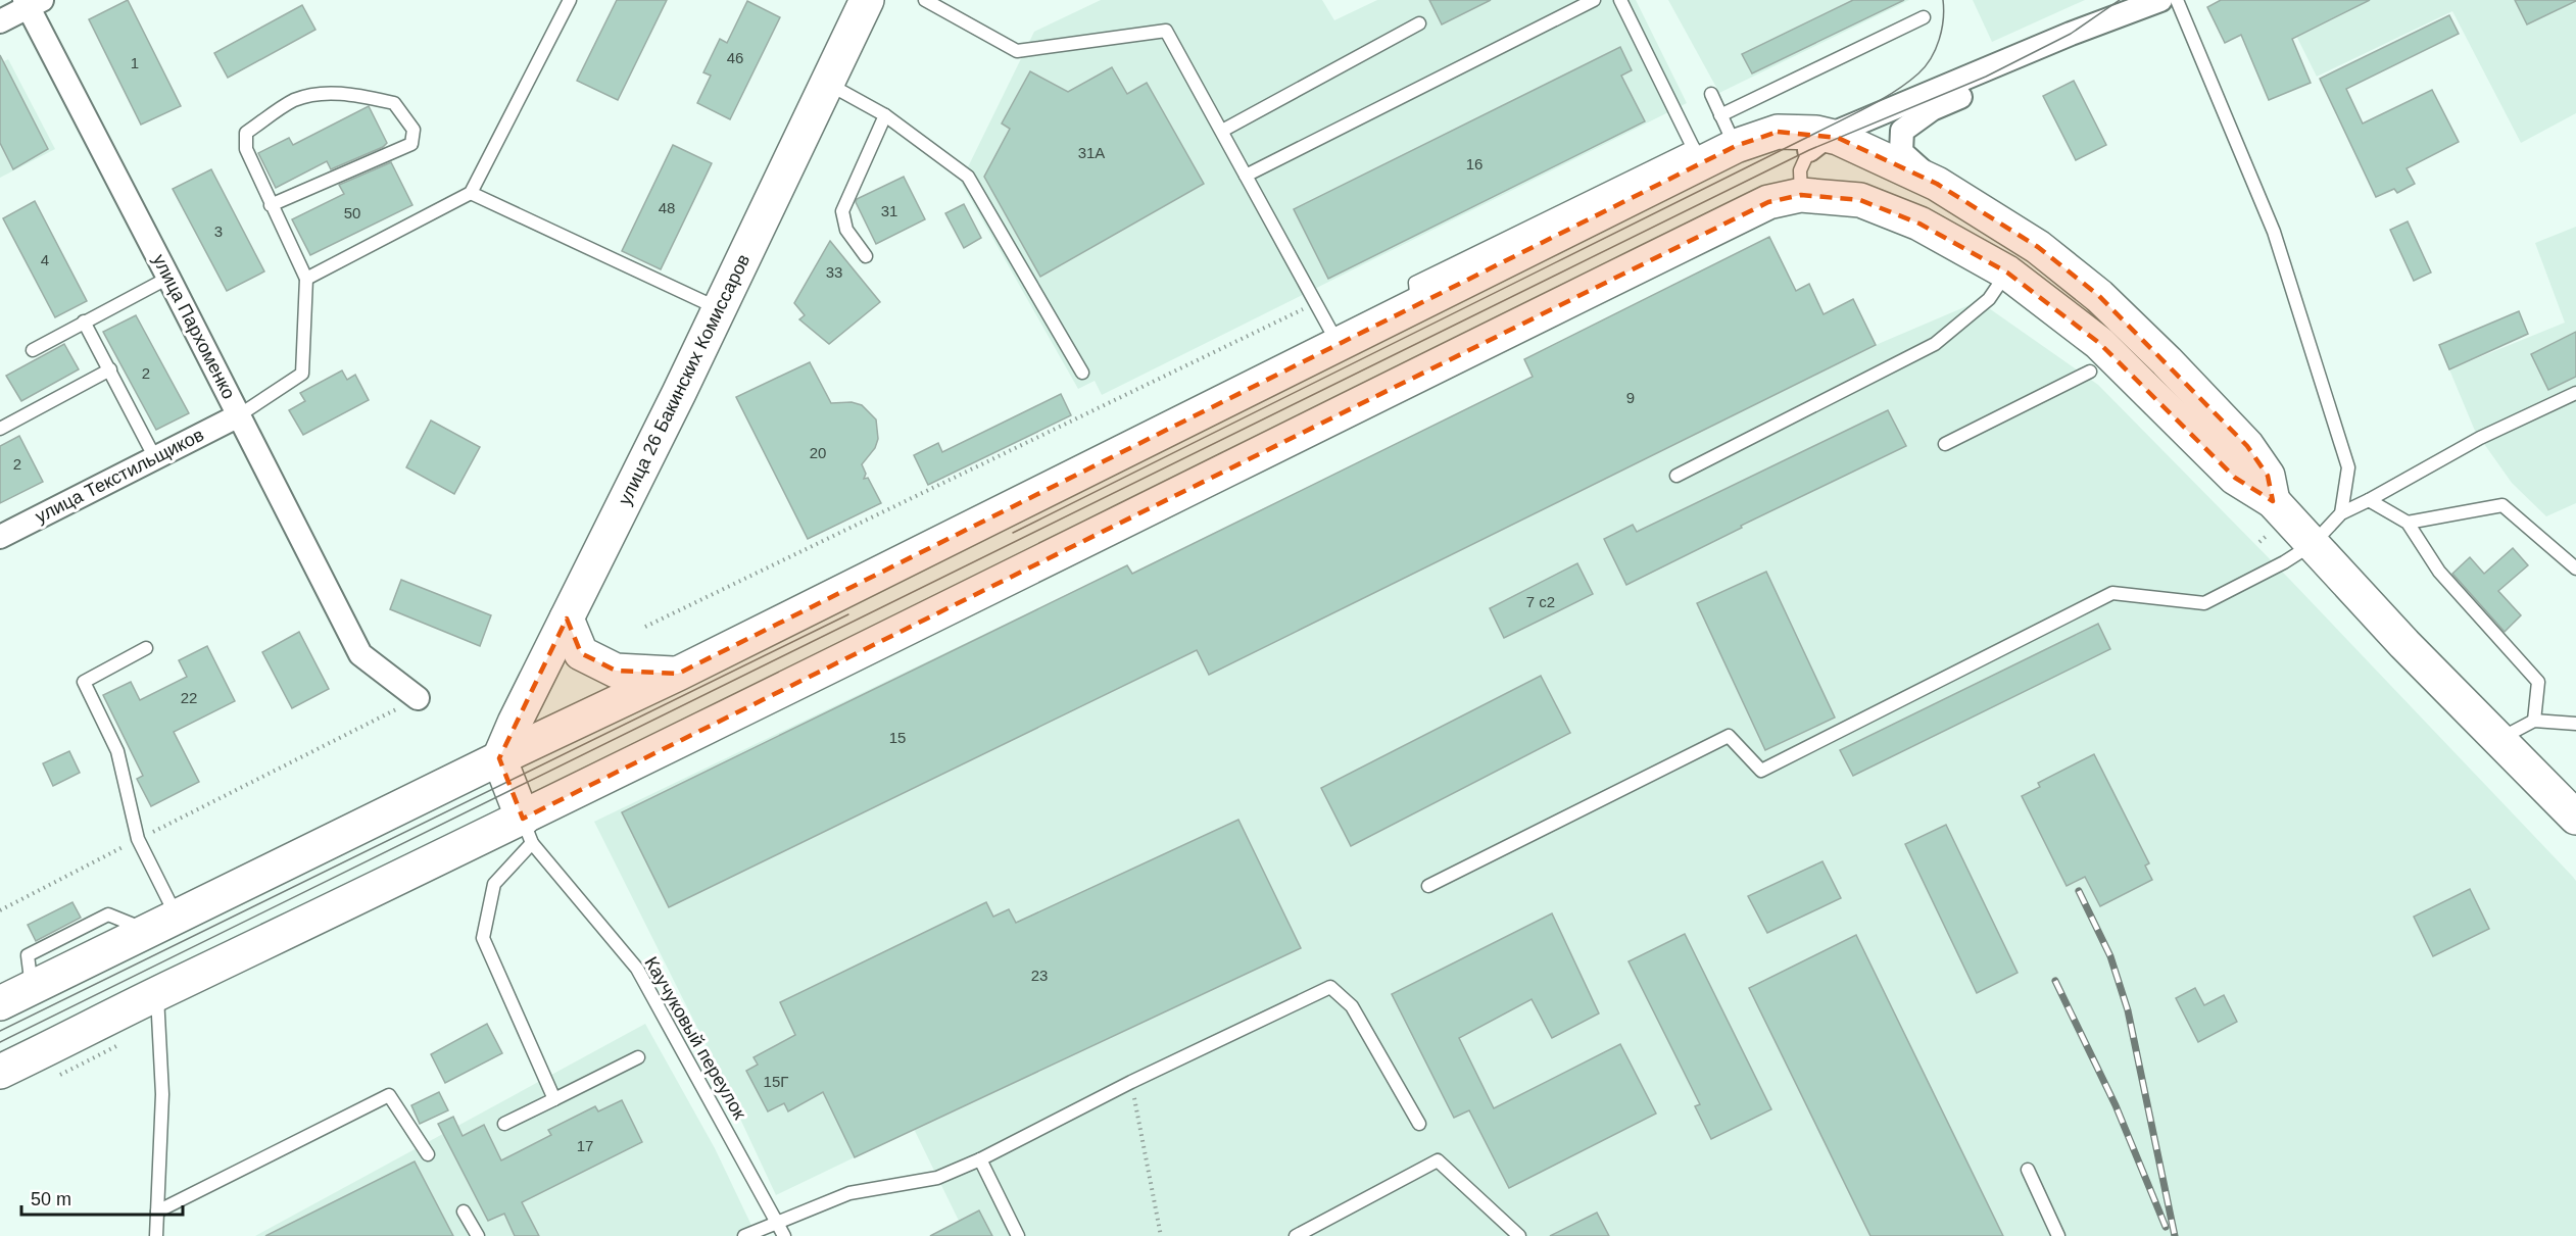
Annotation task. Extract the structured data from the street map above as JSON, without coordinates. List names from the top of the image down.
{
  "streets": {
    "main road": ["улица 26 Бакинских Комиссаров"],
    "street": ["улица Пархоменко", "улица Текстильщиков"],
    "lane": ["Каучуковый переулок"]
  },
  "crossings": [
    ["улица Пархоменко", "улица Текстильщиков"]
  ],
  "house_numbers": [
    "46",
    "1",
    "31А",
    "16",
    "48",
    "31",
    "50",
    "3",
    "4",
    "33",
    "2",
    "9",
    "20",
    "2",
    "7 с2",
    "22",
    "15",
    "23",
    "15Г",
    "17"
  ],
  "scale_bar": "50 m"
}
